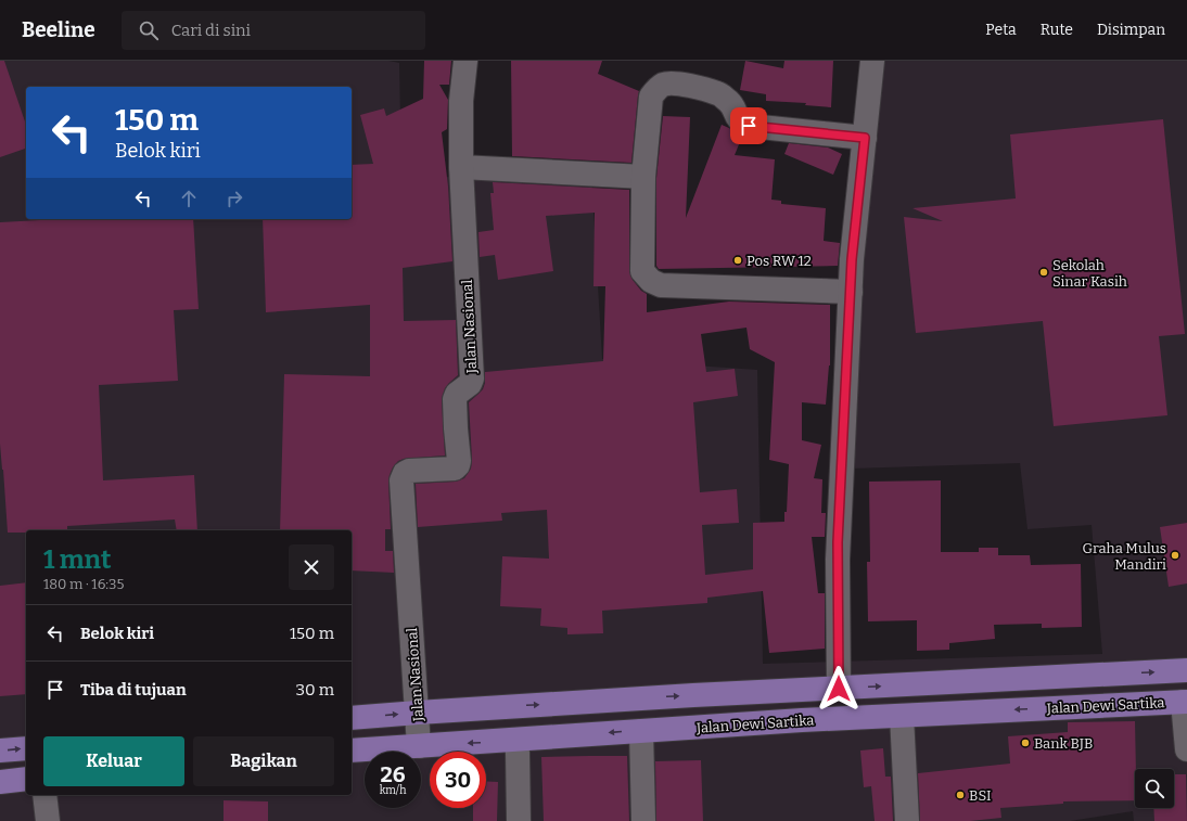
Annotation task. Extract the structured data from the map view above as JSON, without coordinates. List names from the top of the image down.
{
  "streets": {
    "main road": ["Jalan Dewi Sartika"],
    "street": ["Jalan Nasional"]
  },
  "crossings": [
    ["Jalan Nasional", "Jalan Dewi Sartika"]
  ],
  "places": [
    "Pos RW 12",
    "Sekolah Sinar Kasih",
    "Graha Mulus Mandiri",
    "Bank BJB",
    "BSI"
  ],
  "page": {
    "header": "Beeline",
    "search": "Cari di sini",
    "nav": ["Peta", "Rute", "Disimpan"],
    "turn": ["150 m", "Belok kiri"],
    "heading": ["1 mnt", "180 m · 16:35"],
    "list": [
      {
        "name": "Belok kiri",
        "value": "150 m"
      },
      {
        "name": "Tiba di tujuan",
        "value": "30 m"
      }
    ],
    "buttons": ["Keluar", "Bagikan"],
    "speed": "26 km/h",
    "limit": "30"
  }
}
